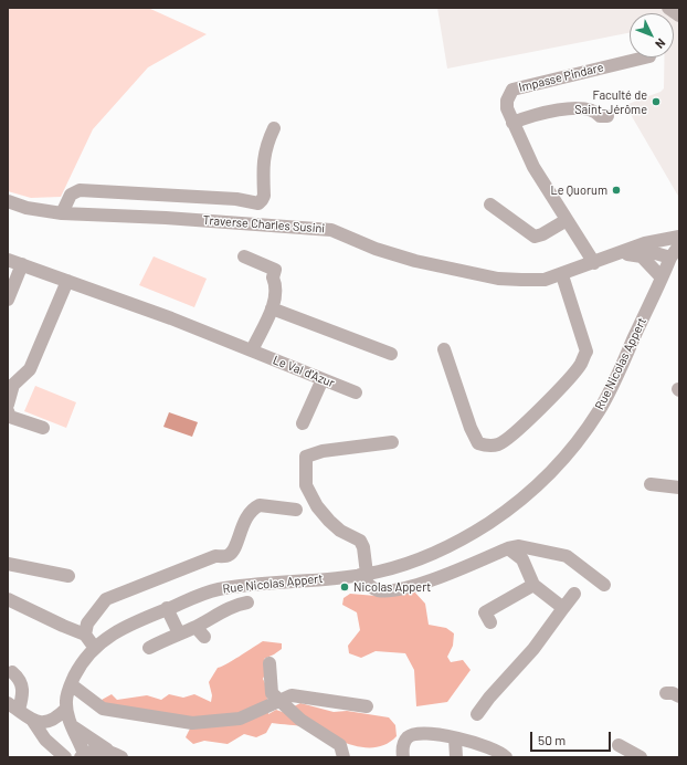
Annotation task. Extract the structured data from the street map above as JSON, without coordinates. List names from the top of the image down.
{
  "streets": {
    "street": [
      "Impasse Pindare",
      "Traverse Charles Susini",
      "Rue Nicolas Appert",
      "Le Val d'Azur"
    ]
  },
  "crossings": [
    ["Impasse Pindare", "Traverse Charles Susini"],
    ["Traverse Charles Susini", "Rue Nicolas Appert"]
  ],
  "places": ["Faculté de Saint-Jérôme", "Le Quorum", "Nicolas Appert"],
  "scale_bar": "50 m",
  "north": "bottom right"
}
